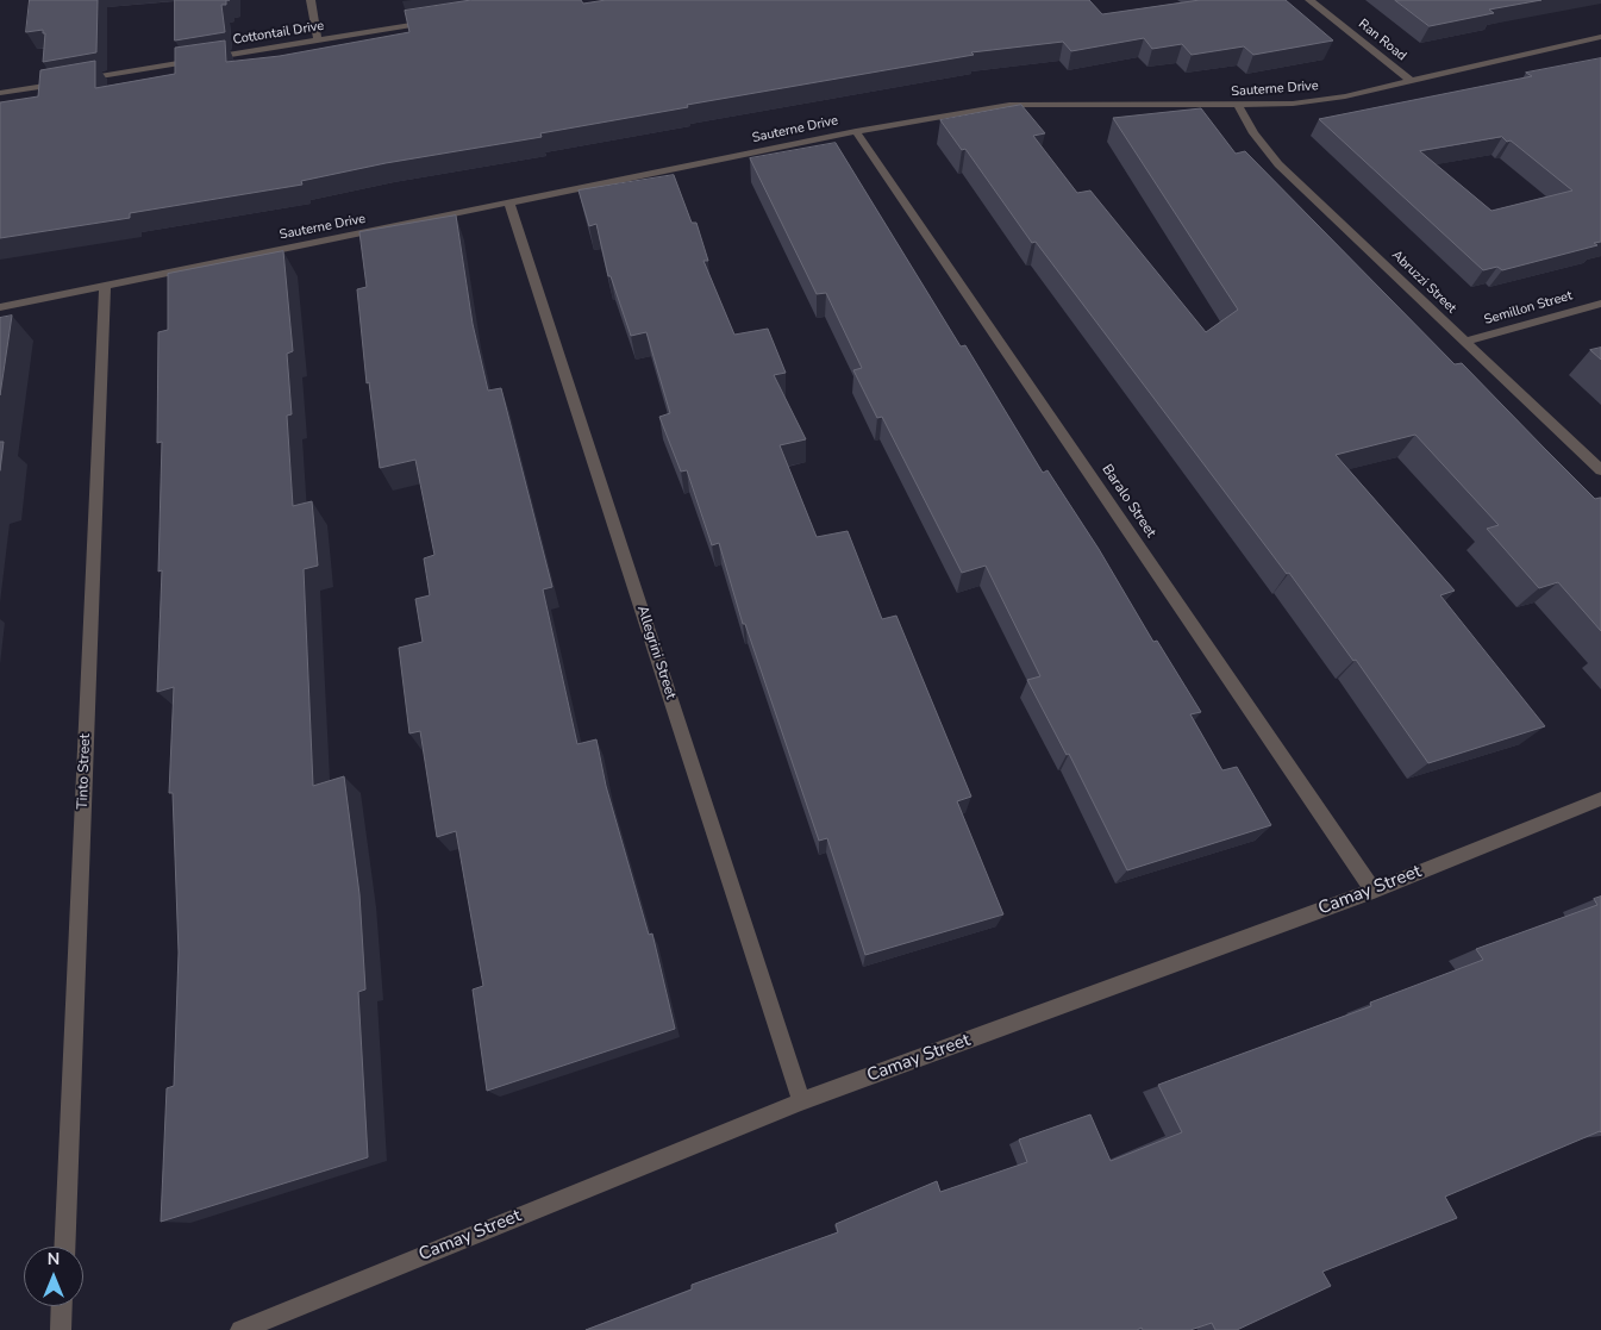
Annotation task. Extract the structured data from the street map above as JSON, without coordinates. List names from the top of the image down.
{
  "streets": {
    "street": [
      "Cottontail Drive",
      "Ran Road",
      "Sauterne Drive",
      "Abruzzi Street",
      "Semillon Street",
      "Baralo Street",
      "Allegrini Street",
      "Tinto Street",
      "Camay Street"
    ]
  },
  "crossings": [
    ["Ran Road", "Sauterne Drive"],
    ["Sauterne Drive", "Abruzzi Street"],
    ["Sauterne Drive", "Baralo Street"],
    ["Sauterne Drive", "Allegrini Street"],
    ["Sauterne Drive", "Tinto Street"],
    ["Abruzzi Street", "Semillon Street"],
    ["Baralo Street", "Camay Street"],
    ["Allegrini Street", "Camay Street"]
  ],
  "north": "top"
}
